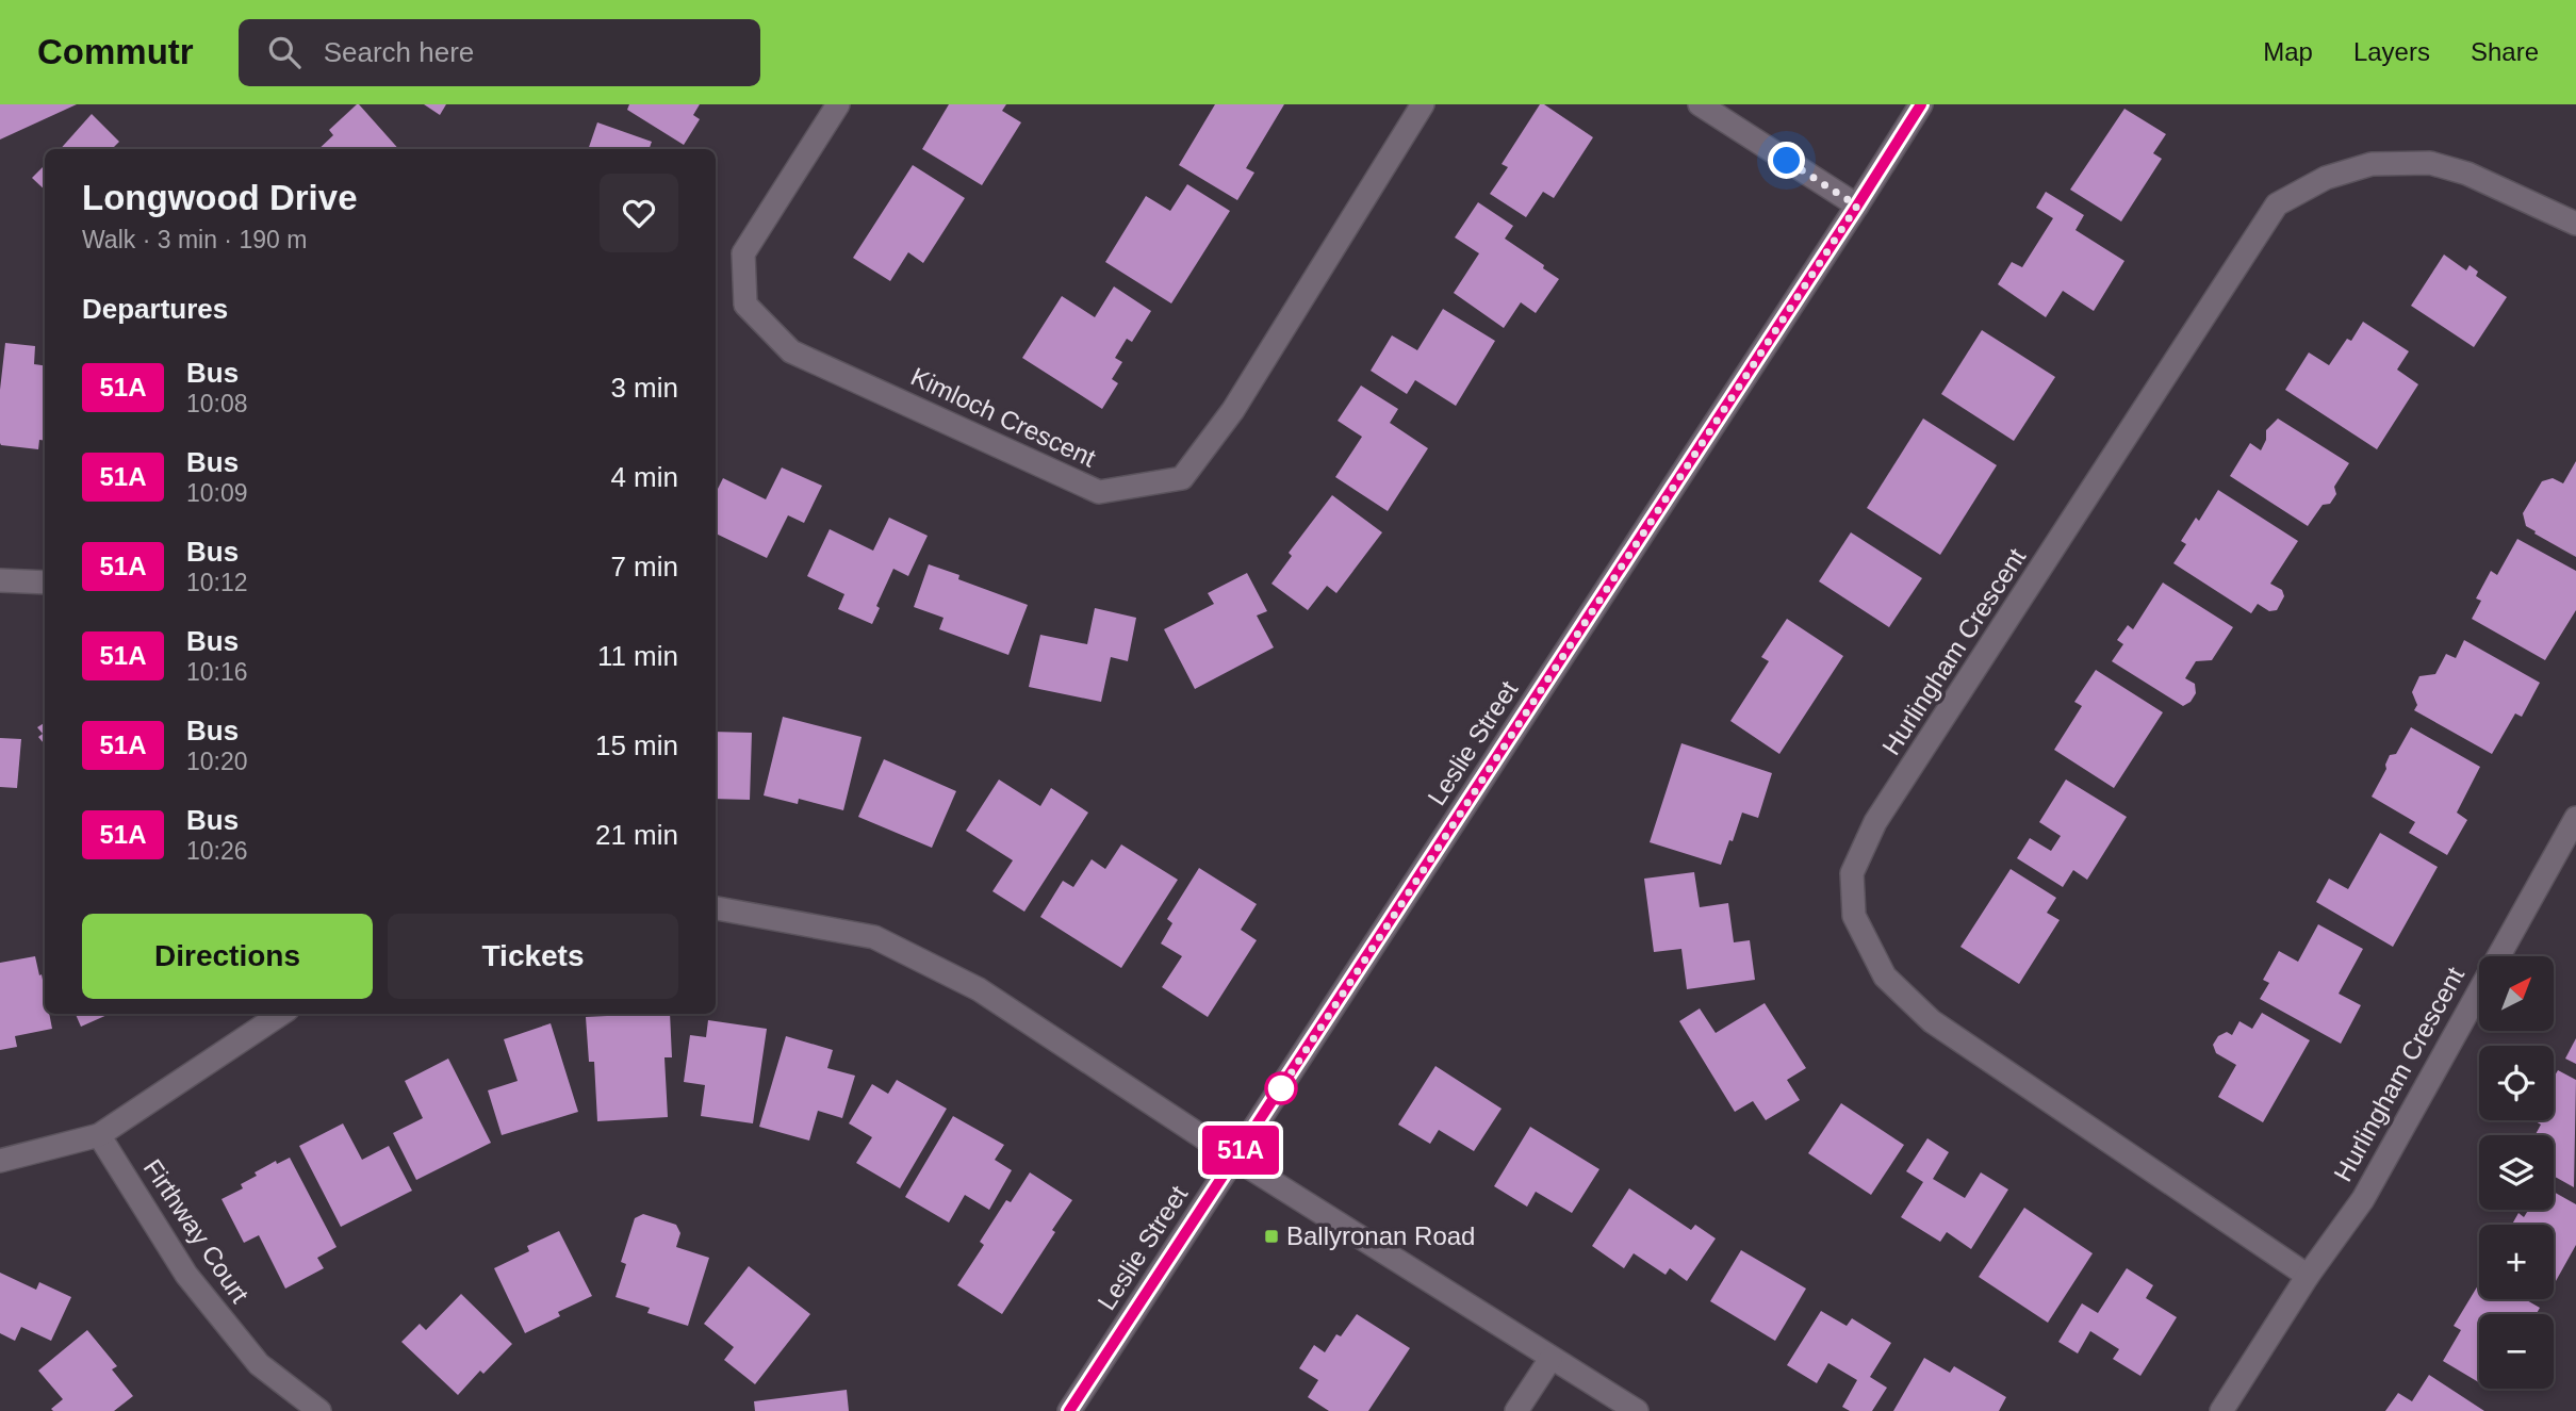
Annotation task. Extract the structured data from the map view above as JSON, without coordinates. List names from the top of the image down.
{
  "streets": {
    "street": [
      "Kimloch Crescent",
      "Hurlingham Crescent",
      "Leslie Street",
      "Firthway Court"
    ]
  },
  "places": {
    "transit": ["Ballyronan Road"]
  },
  "lines": ["bus line 51A"],
  "north": "top right",
  "page": {
    "header": "Commutr",
    "search": "Search here",
    "nav": ["Map", "Layers", "Share"],
    "on_map": "51A",
    "heading": [
      ["Longwood Drive", "Walk · 3 min · 190 m"],
      "Departures"
    ],
    "list": [
      {
        "mark": "51A",
        "name": "Bus",
        "note": "10:08",
        "value": "3 min"
      },
      {
        "mark": "51A",
        "name": "Bus",
        "note": "10:09",
        "value": "4 min"
      },
      {
        "mark": "51A",
        "name": "Bus",
        "note": "10:12",
        "value": "7 min"
      },
      {
        "mark": "51A",
        "name": "Bus",
        "note": "10:16",
        "value": "11 min"
      },
      {
        "mark": "51A",
        "name": "Bus",
        "note": "10:20",
        "value": "15 min"
      },
      {
        "mark": "51A",
        "name": "Bus",
        "note": "10:26",
        "value": "21 min"
      }
    ],
    "buttons": ["Directions", "Tickets"],
    "map_buttons": ["+", "−"]
  }
}
